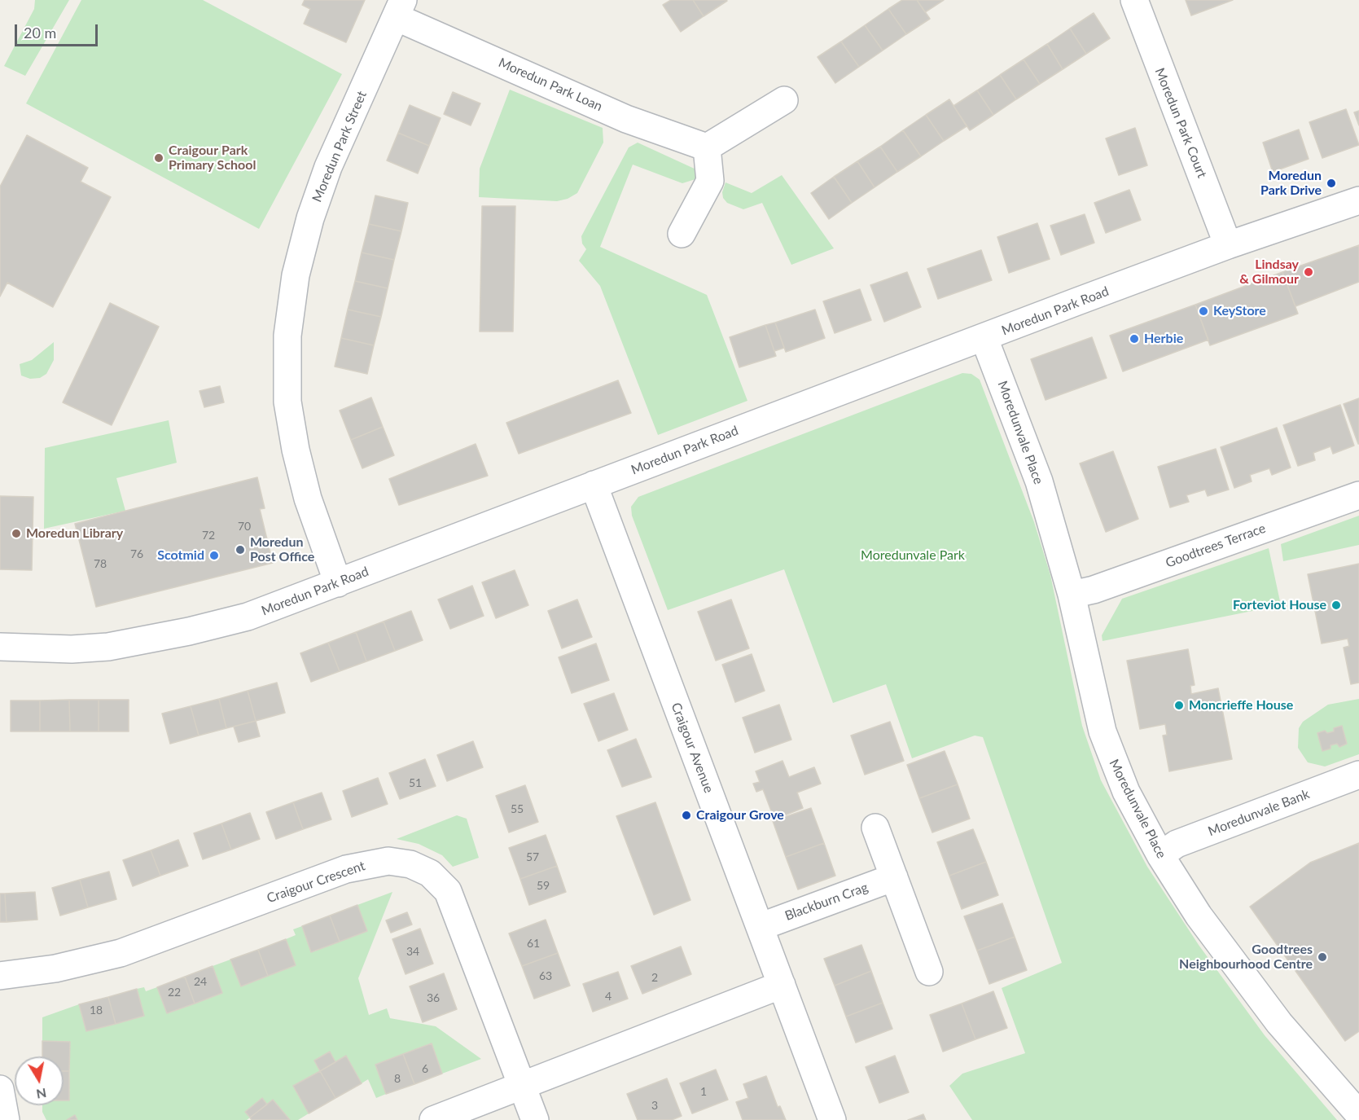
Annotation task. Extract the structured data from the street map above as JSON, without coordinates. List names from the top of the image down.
{
  "streets": {
    "street": [
      "Moredun Park Loan",
      "Moredun Park Court",
      "Moredun Park Street",
      "Moredun Park Road",
      "Moredunvale Place",
      "Goodtrees Terrace",
      "Craigour Avenue",
      "Moredunvale Bank",
      "Craigour Crescent",
      "Blackburn Crag"
    ]
  },
  "crossings": [
    ["Moredun Park Loan", "Moredun Park Street"],
    ["Moredun Park Court", "Moredun Park Road"],
    ["Moredun Park Street", "Moredun Park Road"],
    ["Moredun Park Road", "Moredunvale Place"],
    ["Moredun Park Road", "Craigour Avenue"],
    ["Moredunvale Place", "Goodtrees Terrace"],
    ["Moredunvale Place", "Moredunvale Bank"],
    ["Craigour Avenue", "Blackburn Crag"]
  ],
  "parks": ["Moredunvale Park"],
  "places": [
    "Craigour Park Primary School",
    "Moredun Park Drive",
    "Lindsay & Gilmour",
    "KeyStore",
    "Herbie",
    "Moredun Library",
    "Moredun Post Office",
    "Scotmid",
    "Forteviot House",
    "Moncrieffe House",
    "Craigour Grove",
    "Goodtrees Neighbourhood Centre"
  ],
  "house_numbers": [
    "70",
    "72",
    "76",
    "78",
    "51",
    "55",
    "57",
    "59",
    "61",
    "34",
    "63",
    "2",
    "24",
    "22",
    "4",
    "36",
    "18",
    "6",
    "8",
    "1",
    "3"
  ],
  "scale_bar": "20 m",
  "north": "bottom"
}
